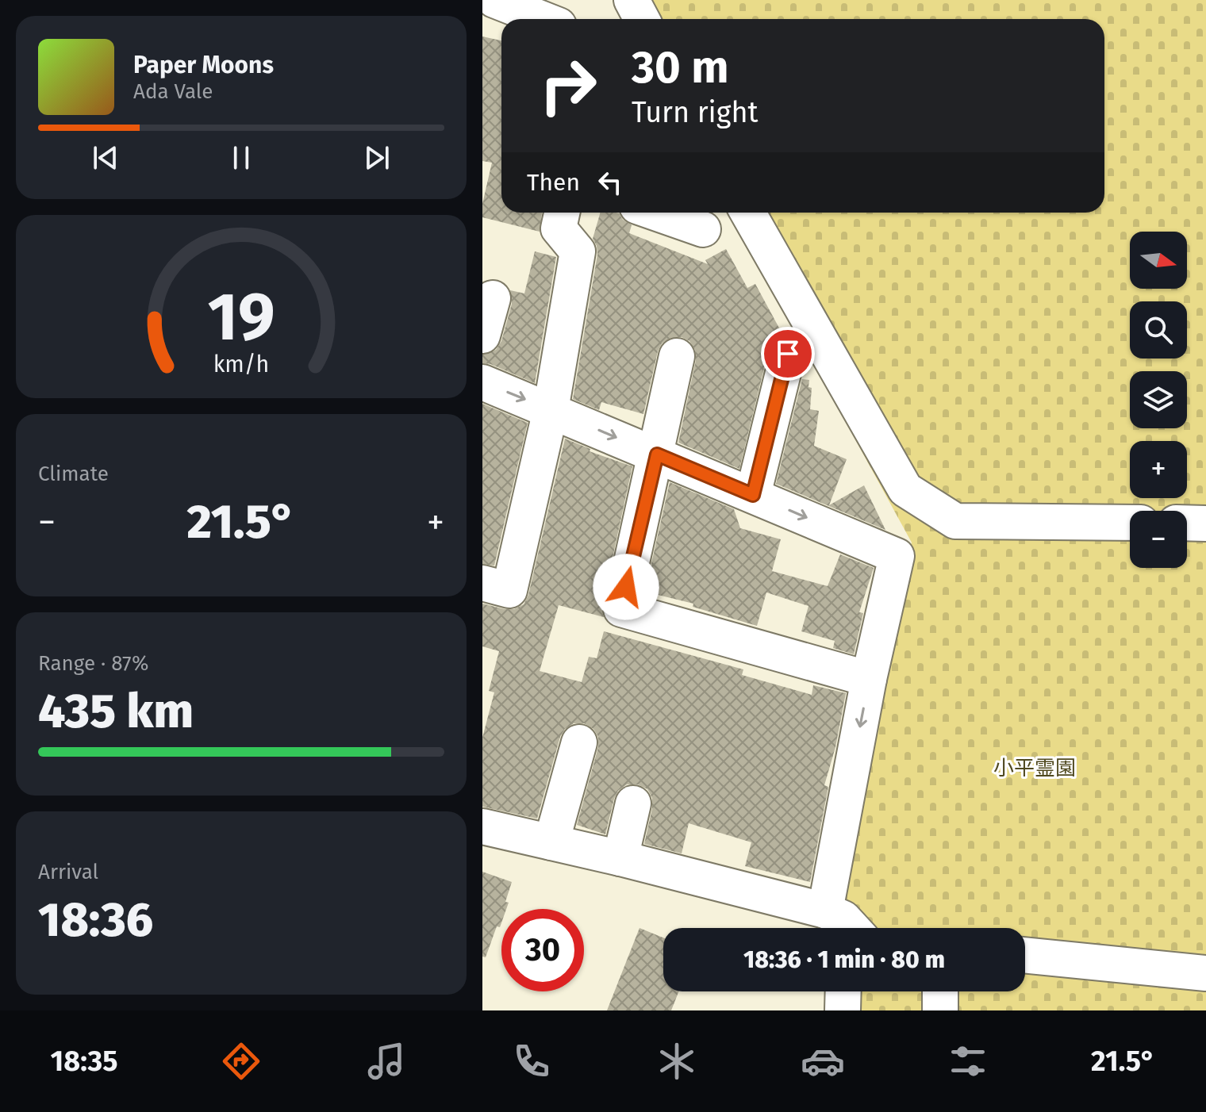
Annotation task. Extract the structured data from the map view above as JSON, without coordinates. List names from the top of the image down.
{
  "parks": ["小平霊園"],
  "north": "right",
  "page": {
    "turn": ["30 m", "Turn right"],
    "song": ["Paper Moons", "Ada Vale"],
    "then": "Then",
    "map_buttons": ["+", "−"],
    "tile": [
      "Climate",
      ["Range · 87%", "435 km"],
      ["Arrival", "18:36"]
    ],
    "heat": ["−", "21.5°", "+"],
    "limit": "30",
    "trip": "18:36 · 1 min · 80 m",
    "tabs": ["18:35", "21.5°"],
    "gauge": ["19", "km/h"]
  }
}
